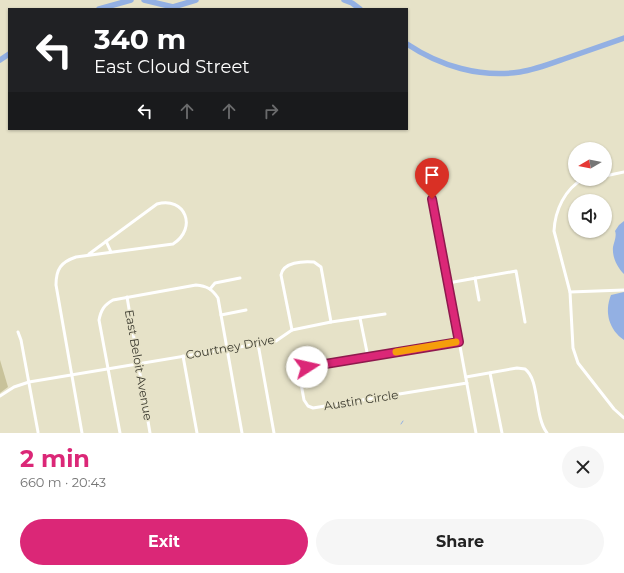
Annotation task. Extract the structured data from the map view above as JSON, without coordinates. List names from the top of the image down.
{
  "streets": {
    "street": ["Courtney Drive", "East Beloit Avenue", "Austin Circle"]
  },
  "crossings": [
    ["Courtney Drive", "East Beloit Avenue"]
  ],
  "north": "left",
  "page": {
    "turn": ["340 m", "East Cloud Street"],
    "heading": ["2 min", "660 m · 20:43"],
    "buttons": ["Exit", "Share"]
  }
}
